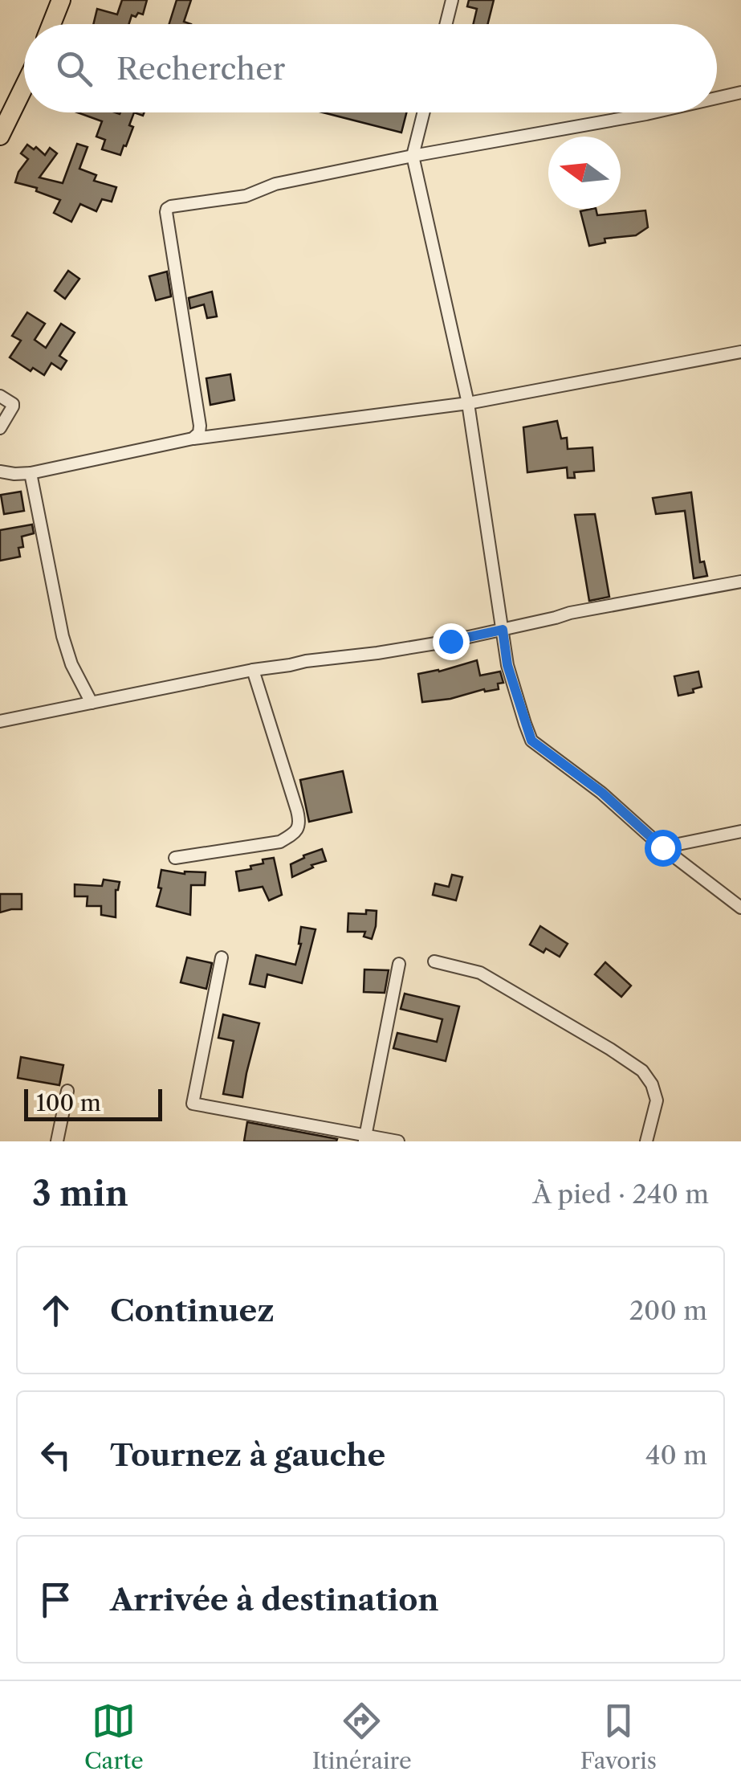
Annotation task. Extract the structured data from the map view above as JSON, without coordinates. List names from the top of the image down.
{
  "scale_bar": "100 m",
  "north": "left",
  "page": {
    "search": "Rechercher",
    "scale": "100 m",
    "heading": ["3 min", "À pied · 240 m"],
    "list": [
      ["Continuez", "200 m"],
      ["Tournez à gauche", "40 m"],
      "Arrivée à destination"
    ],
    "nav": ["Carte", "Itinéraire", "Favoris"]
  }
}
